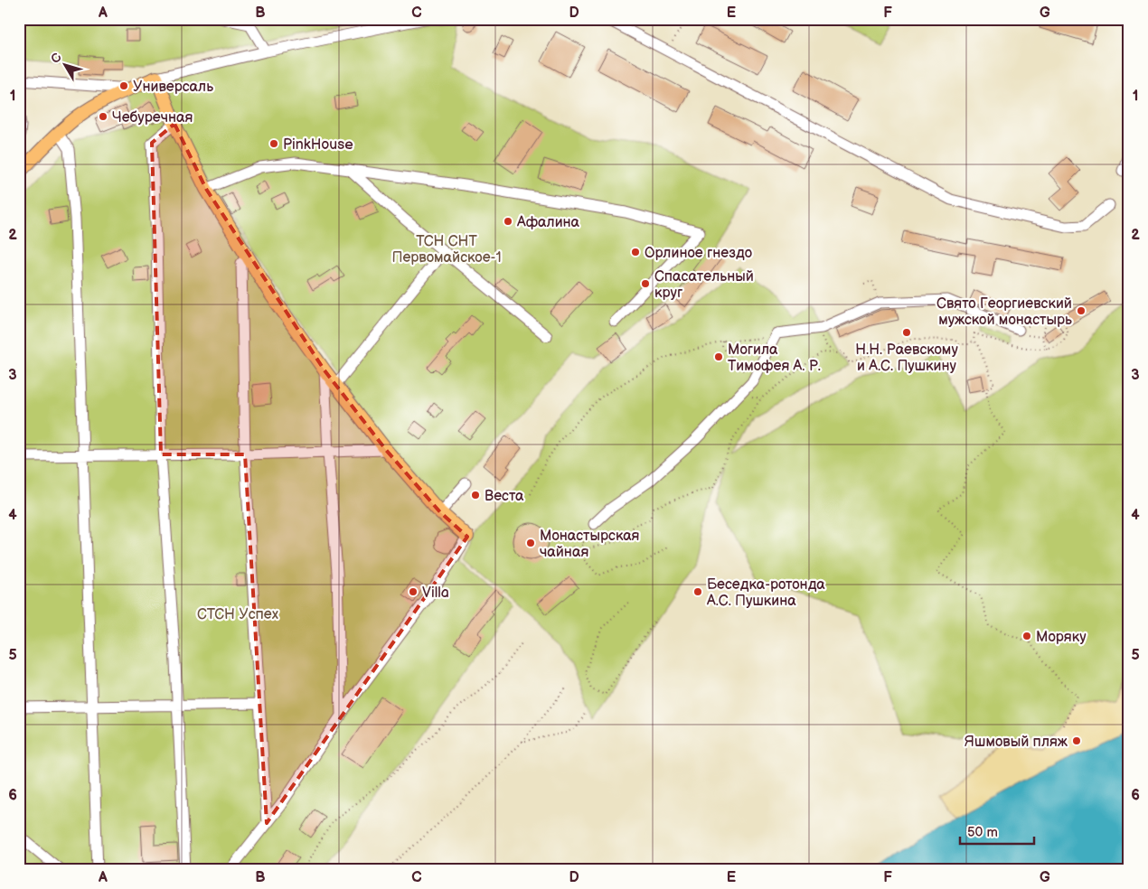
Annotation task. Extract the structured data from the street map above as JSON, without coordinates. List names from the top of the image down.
{
  "parks": ["ТСН СНТ Первомайское-1", "СТСН Успех"],
  "places": [
    "Универсаль",
    "Чебуречная",
    "PinkHouse",
    "Афалина",
    "Орлиное гнездо",
    "Спасательный круг",
    "Свято Георгиевский мужской монастырь",
    "Н.Н. Раевскому и А.С. Пушкину",
    "Могила Тимофея А. Р.",
    "Веста",
    "Монастырская чайная",
    "Villa",
    "Беседка-ротонда А.С. Пушкина",
    "Моряку",
    "Яшмовый пляж"
  ],
  "scale_bar": "50 m",
  "north": "top left",
  "grid": {
    "columns": [
      "A",
      "B",
      "C",
      "D",
      "E",
      "F",
      "G"
    ],
    "rows": [
      "1",
      "2",
      "3",
      "4",
      "5",
      "6"
    ]
  }
}
